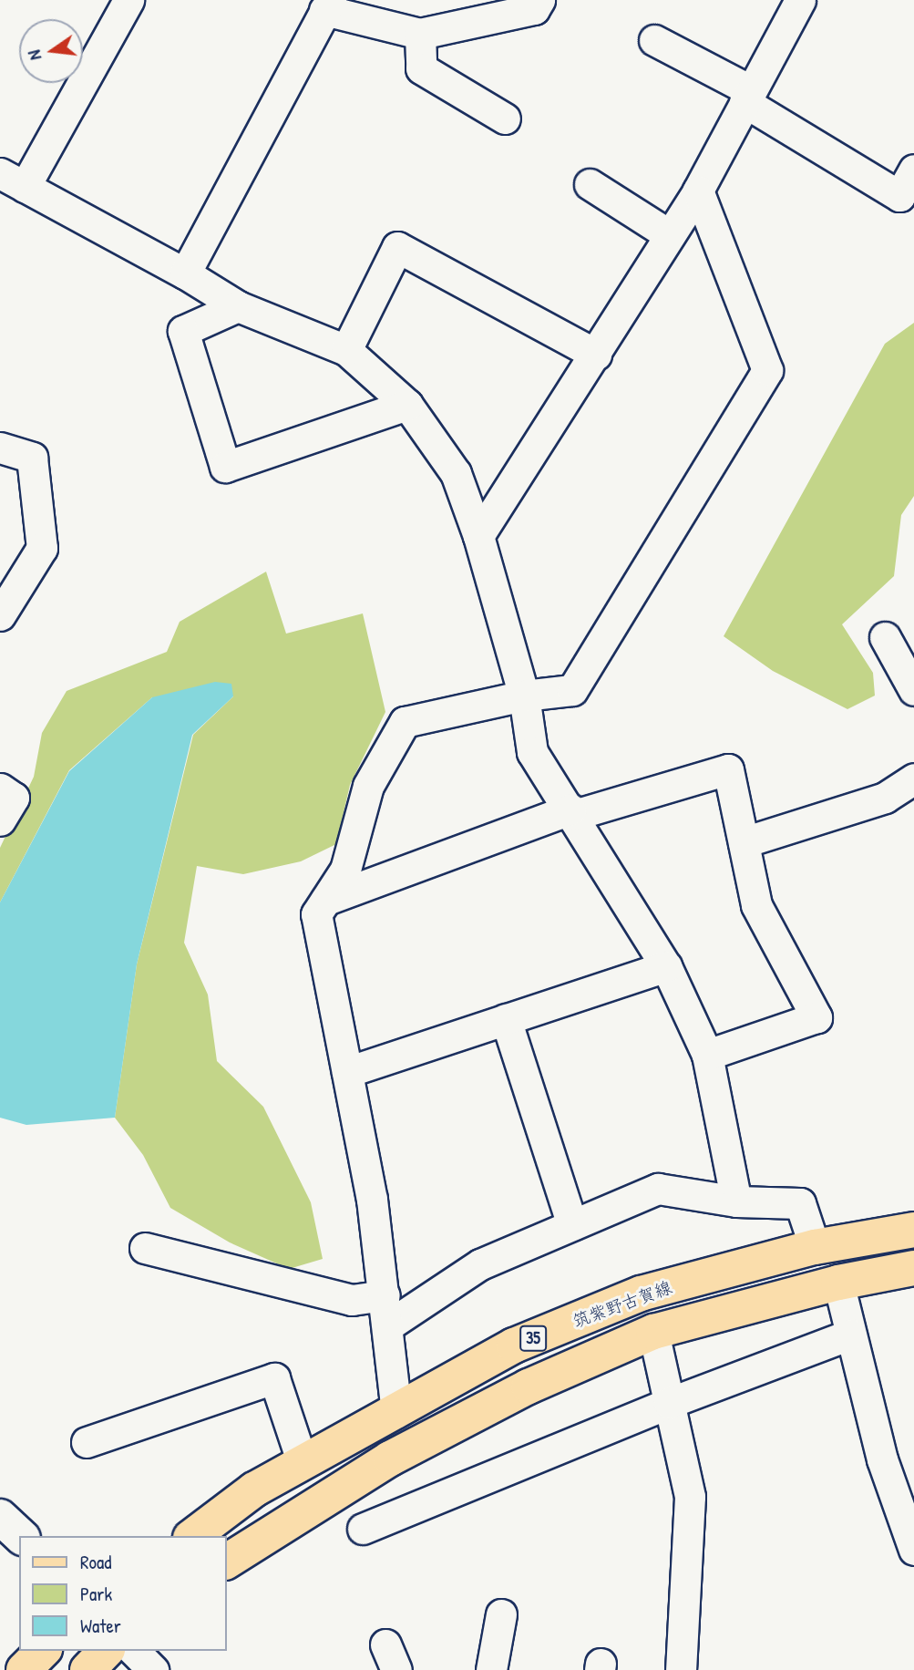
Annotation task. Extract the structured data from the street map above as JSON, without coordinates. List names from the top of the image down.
{
  "streets": {
    "main road": ["筑紫野古賀線", "35"]
  },
  "legend": ["Road", "Park", "Water"],
  "north": "left"
}
